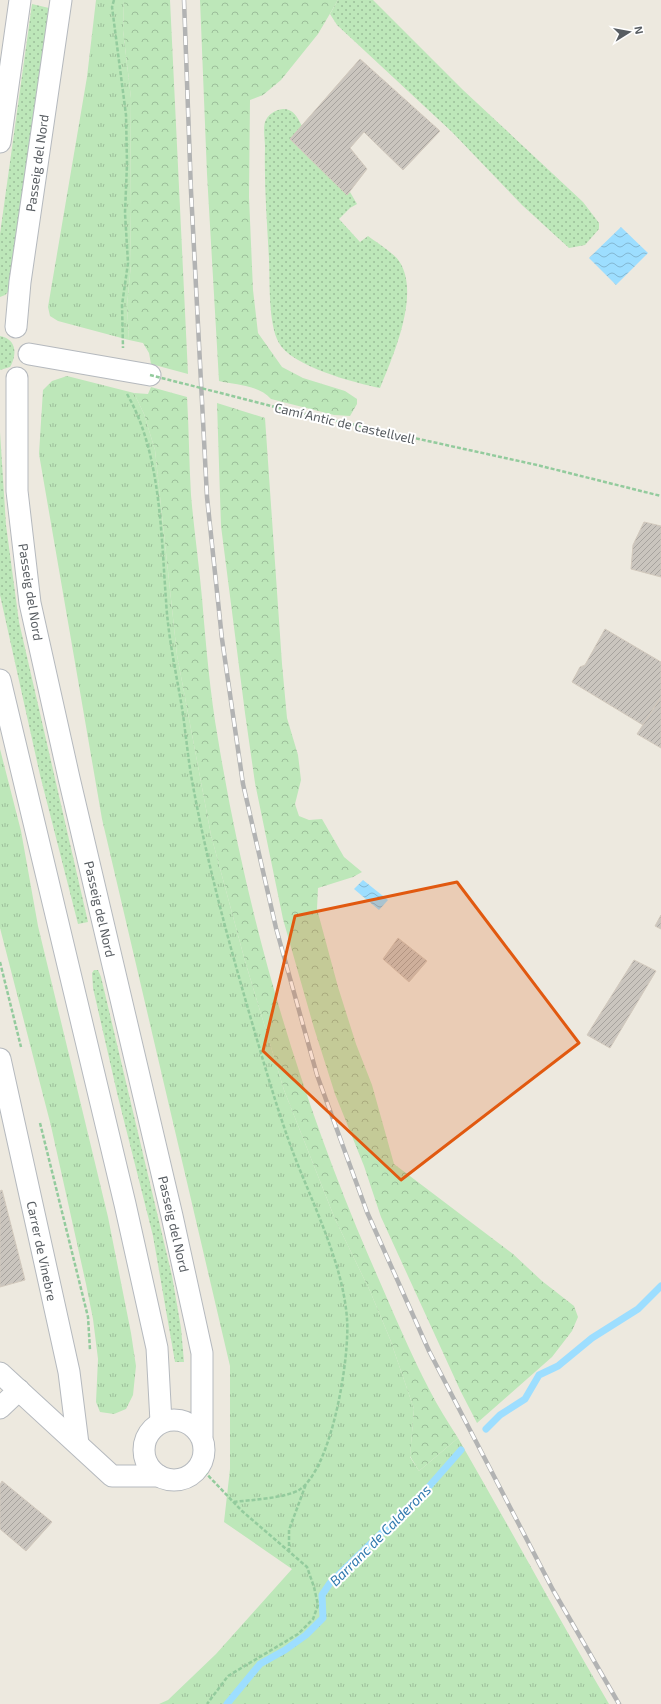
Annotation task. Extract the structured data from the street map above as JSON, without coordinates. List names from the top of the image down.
{
  "streets": {
    "street": ["Passeig del Nord", "Carrer de Vinebre"],
    "path": ["Camí Antic de Castellvell"]
  },
  "water": ["Barranc de Calderons"],
  "north": "right"
}
